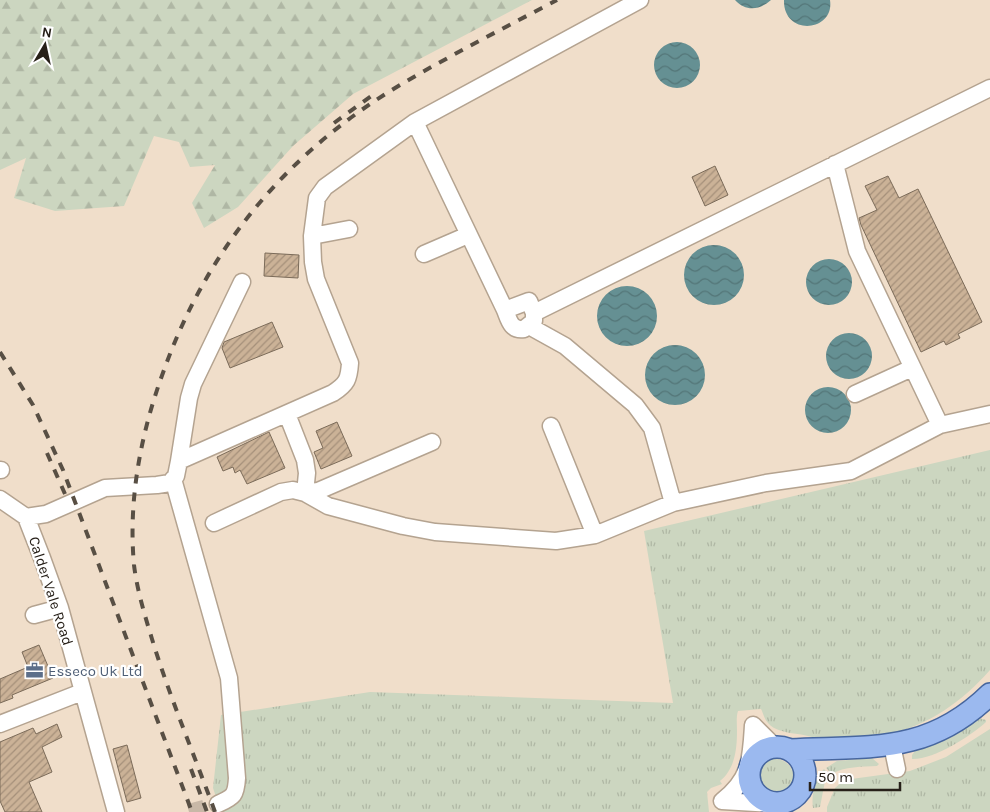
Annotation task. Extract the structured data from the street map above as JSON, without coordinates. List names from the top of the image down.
{
  "streets": {
    "street": ["Calder Vale Road"]
  },
  "places": {
    "office": ["Esseco Uk Ltd"]
  },
  "scale_bar": "50 m",
  "north": "top"
}
